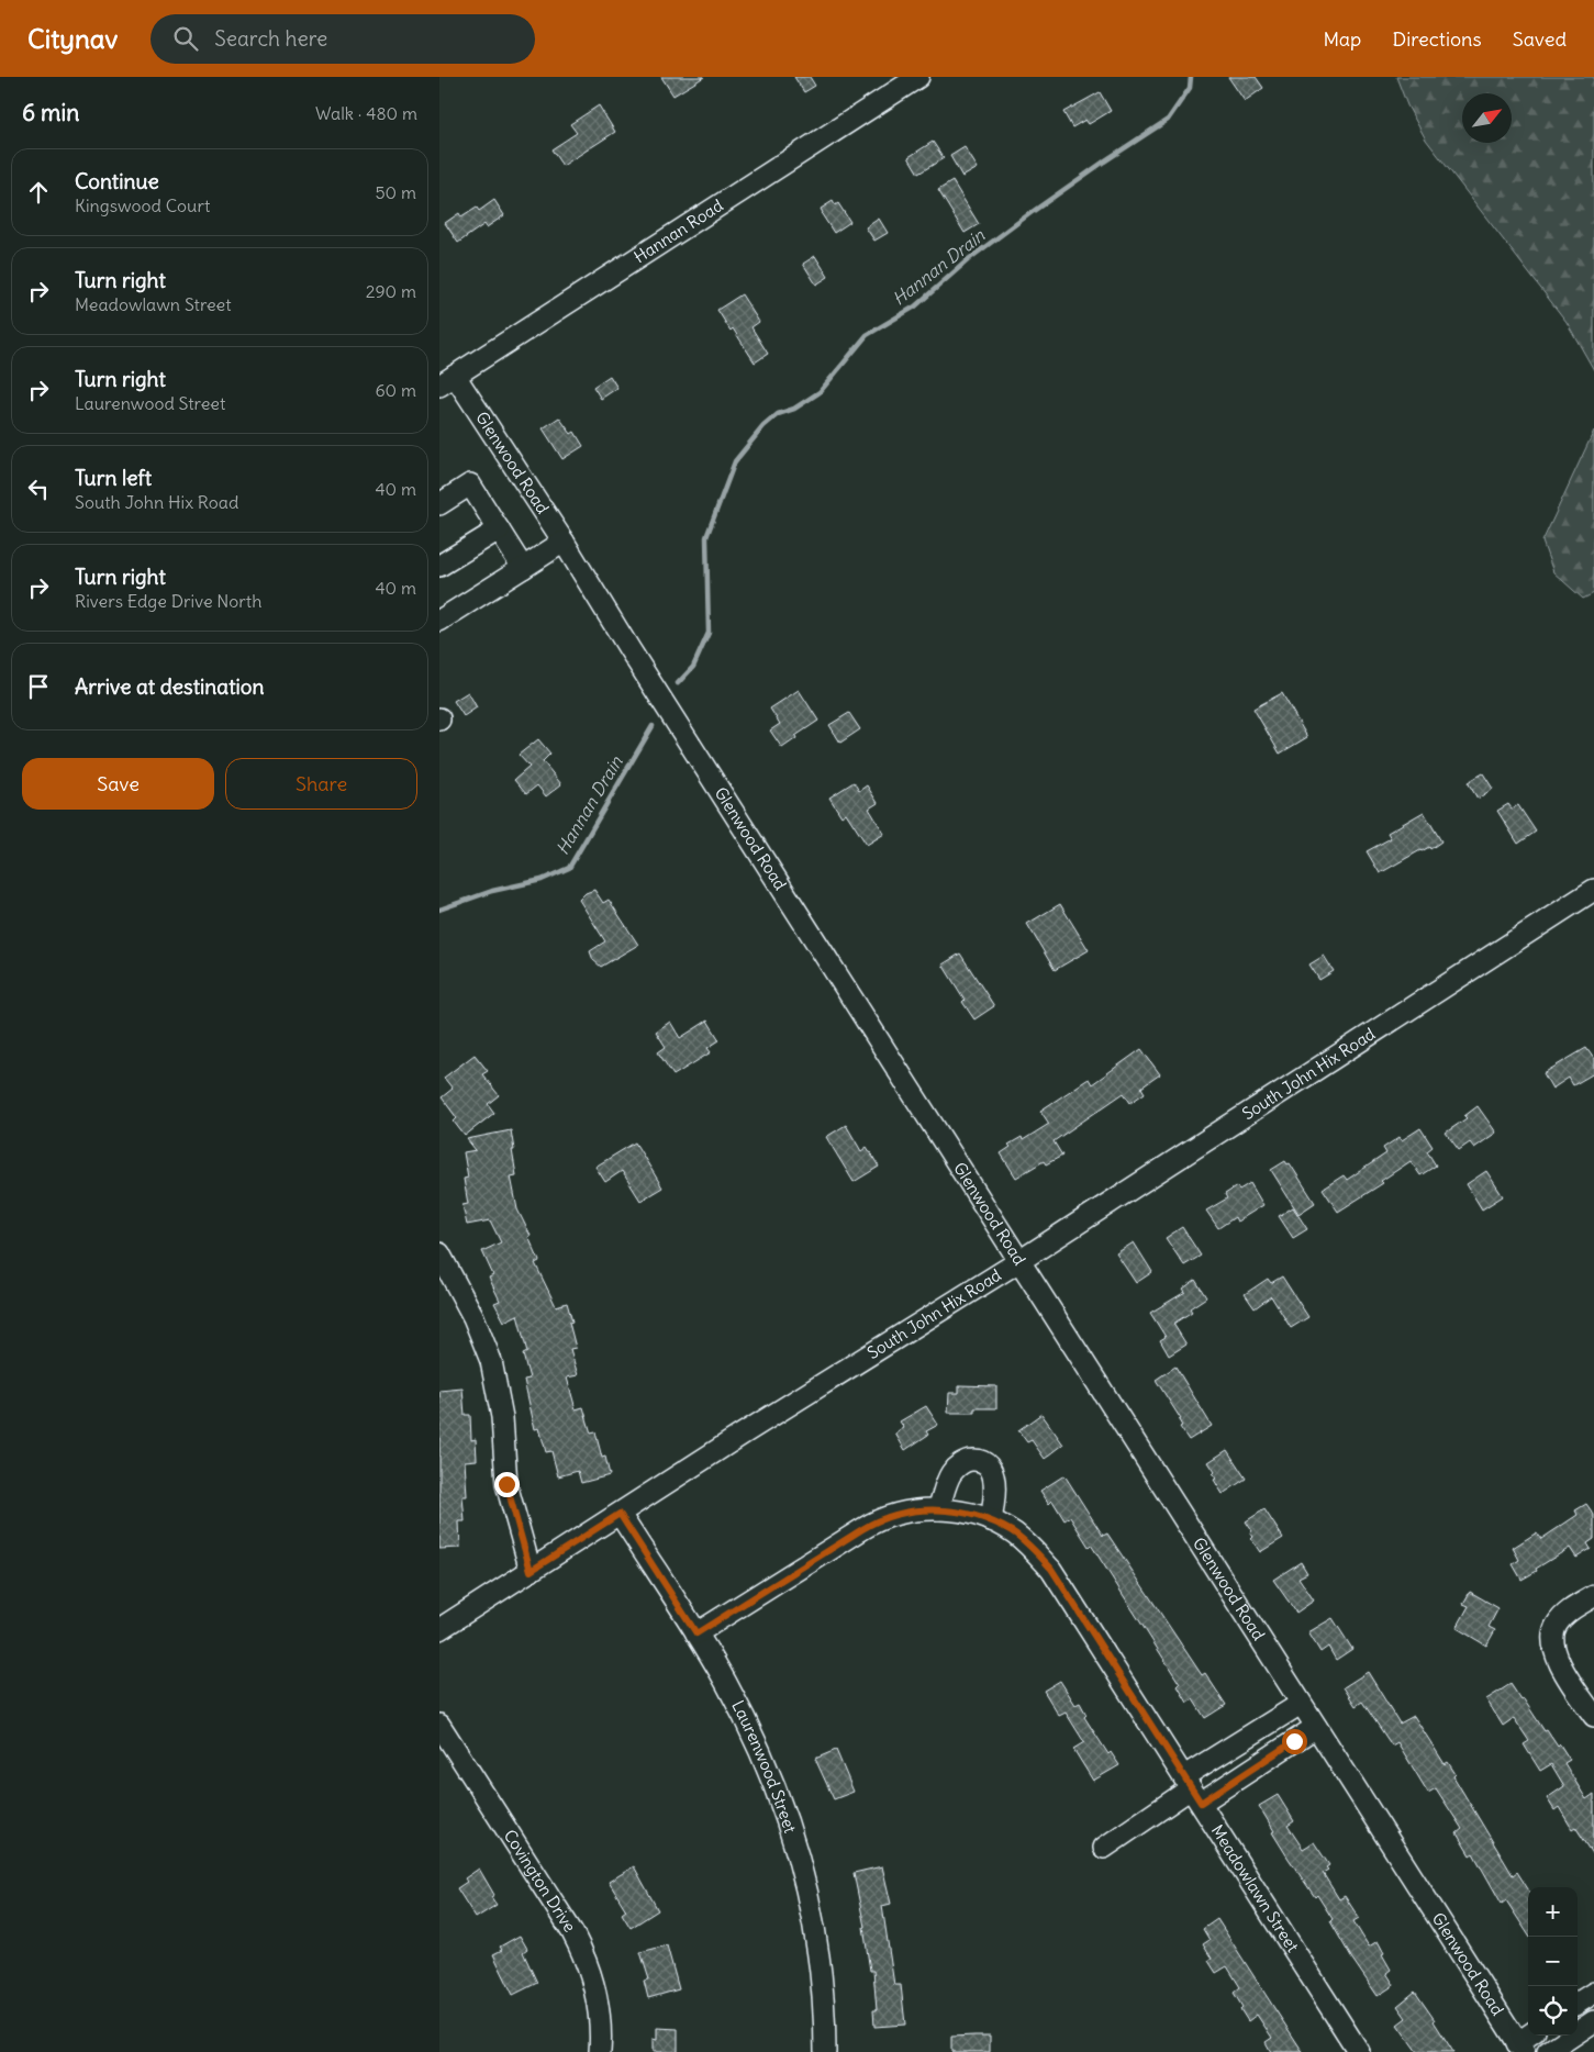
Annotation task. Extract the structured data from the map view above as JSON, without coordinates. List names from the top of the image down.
{
  "streets": {
    "street": [
      "Hannan Road",
      "Glenwood Road",
      "South John Hix Road",
      "Laurenwood Street",
      "Covington Drive",
      "Meadowlawn Street"
    ]
  },
  "crossings": [
    ["Hannan Road", "Glenwood Road"],
    ["Glenwood Road", "South John Hix Road"],
    ["South John Hix Road", "Laurenwood Street"],
    ["Laurenwood Street", "Meadowlawn Street"]
  ],
  "water": ["Hannan Drain"],
  "north": "top right",
  "page": {
    "header": "Citynav",
    "search": "Search here",
    "nav": ["Map", "Directions", "Saved"],
    "heading": ["6 min", "Walk · 480 m"],
    "list": [
      ["Continue", "Kingswood Court", "50 m"],
      ["Turn right", "Meadowlawn Street", "290 m"],
      ["Turn right", "Laurenwood Street", "60 m"],
      ["Turn left", "South John Hix Road", "40 m"],
      ["Turn right", "Rivers Edge Drive North", "40 m"],
      "Arrive at destination"
    ],
    "buttons": ["Save", "Share"],
    "map_buttons": ["+", "−"]
  }
}
